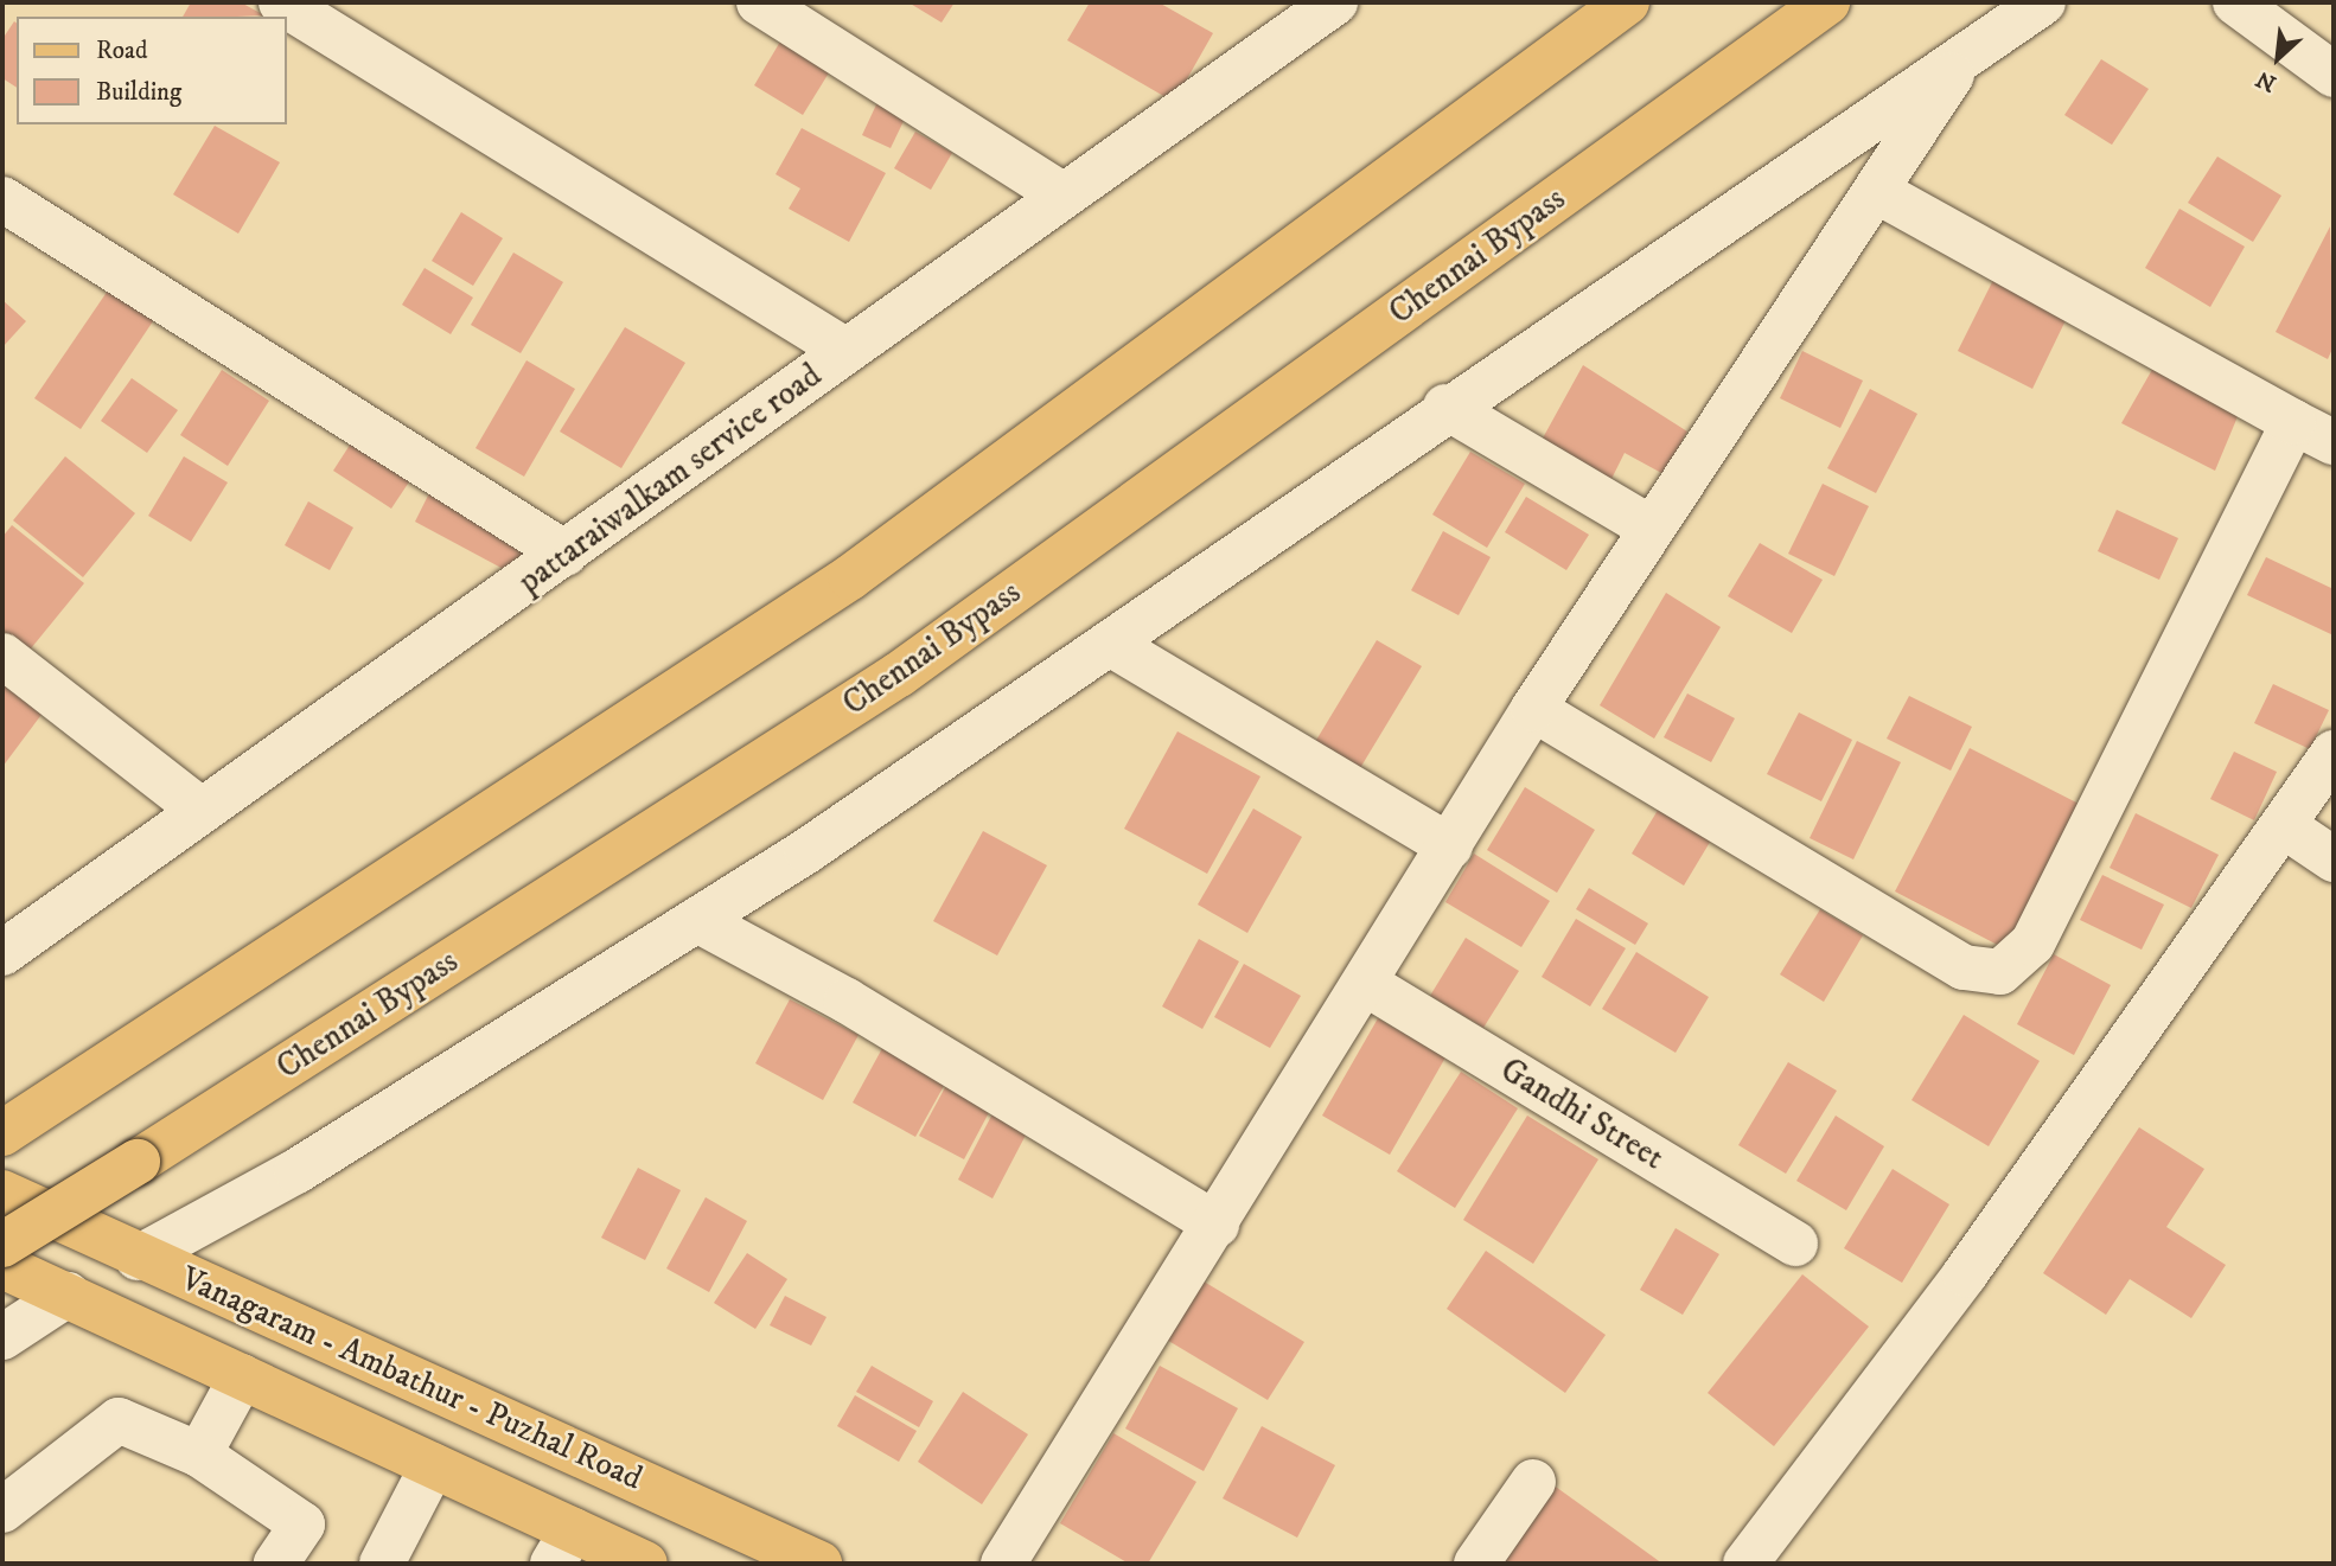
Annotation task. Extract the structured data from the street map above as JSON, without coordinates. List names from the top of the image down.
{
  "streets": {
    "main road": ["Chennai Bypass", "Vanagaram - Ambathur - Puzhal Road"],
    "street": ["pattaraiwalkam service road", "Gandhi Street"]
  },
  "legend": ["Road", "Building"],
  "north": "bottom left"
}
